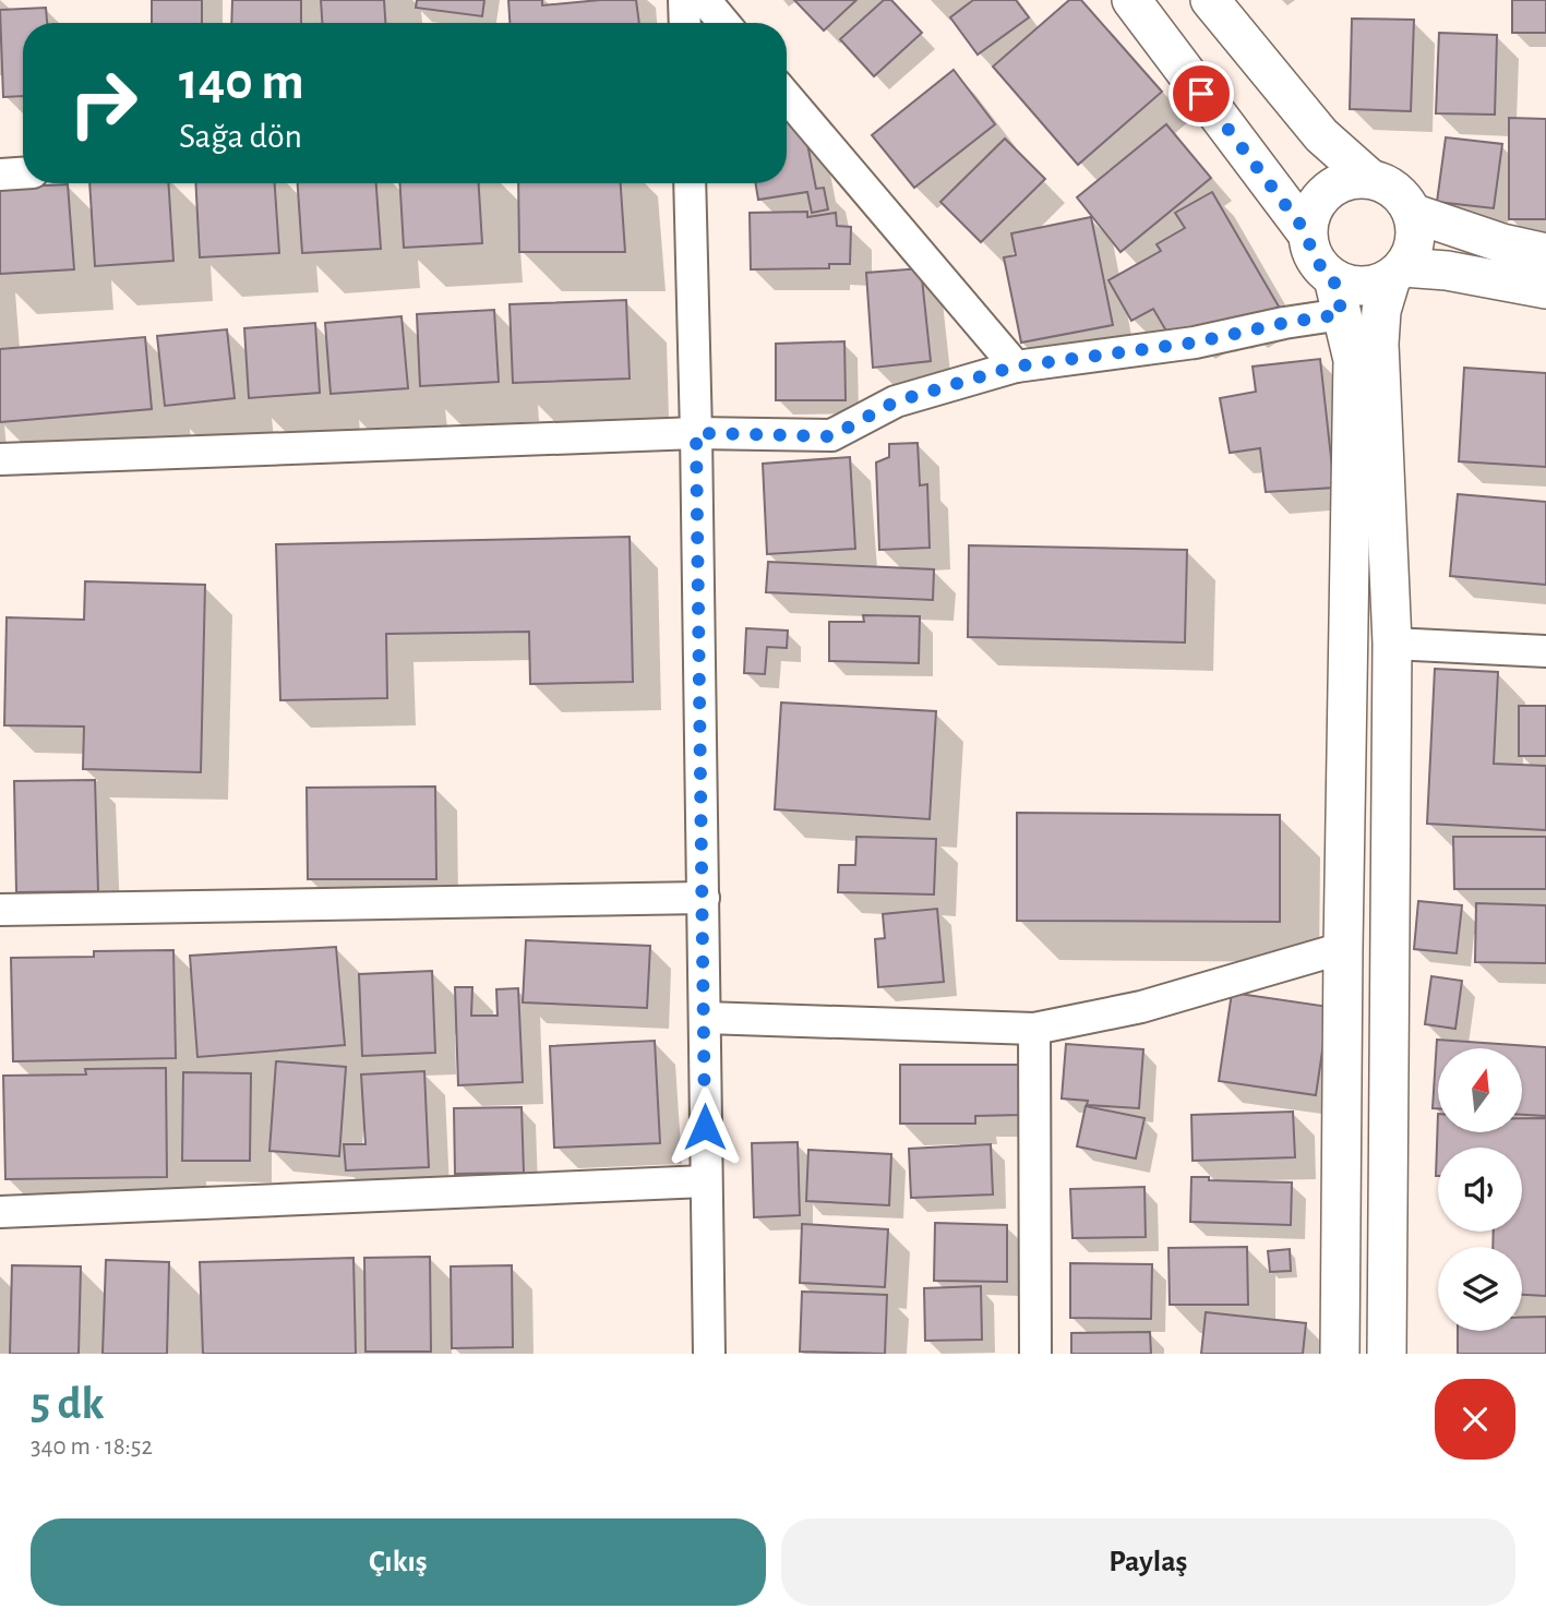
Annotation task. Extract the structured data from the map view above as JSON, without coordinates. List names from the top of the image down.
{
  "north": "top",
  "page": {
    "turn": ["140 m", "Sağa dön"],
    "heading": ["5 dk", "340 m · 18:52"],
    "buttons": ["Çıkış", "Paylaş"]
  }
}
